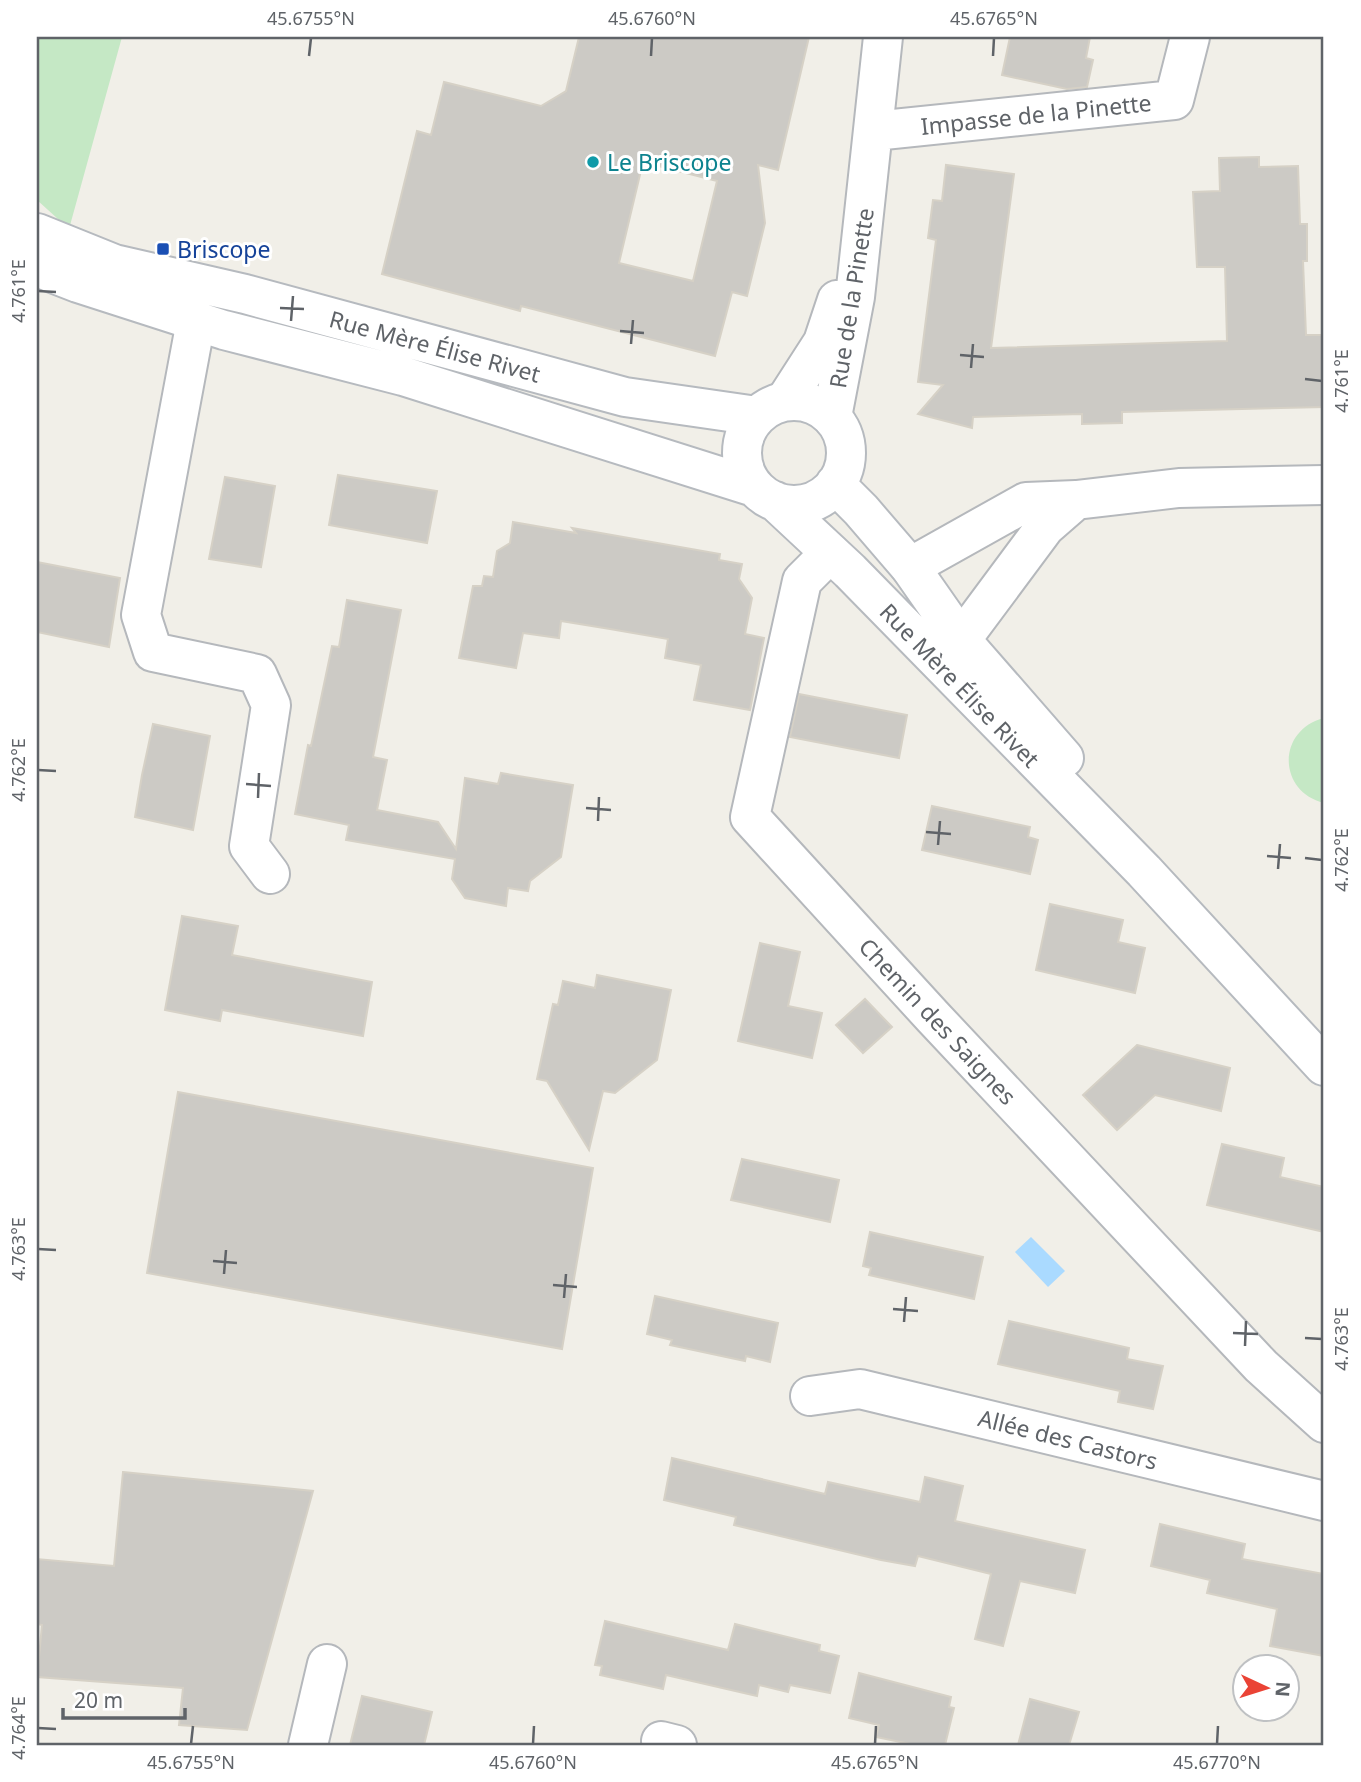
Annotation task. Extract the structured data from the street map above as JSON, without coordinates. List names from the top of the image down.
{
  "streets": {
    "street": [
      "Impasse de la Pinette",
      "Rue de la Pinette",
      "Rue Mère Élise Rivet",
      "Chemin des Saignes",
      "Allée des Castors"
    ]
  },
  "crossings": [
    ["Impasse de la Pinette", "Rue de la Pinette"],
    ["Rue de la Pinette", "Rue Mère Élise Rivet"],
    ["Rue Mère Élise Rivet", "Chemin des Saignes"]
  ],
  "places": {
    "other": ["Le Briscope"],
    "transit": ["Briscope"]
  },
  "scale_bar": "20 m",
  "north": "right",
  "coordinates": [
    "45.6755°N",
    "45.6760°N",
    "45.6765°N",
    "4.761°E",
    "4.762°E",
    "4.763°E",
    "4.764°E",
    "45.6770°N"
  ]
}
